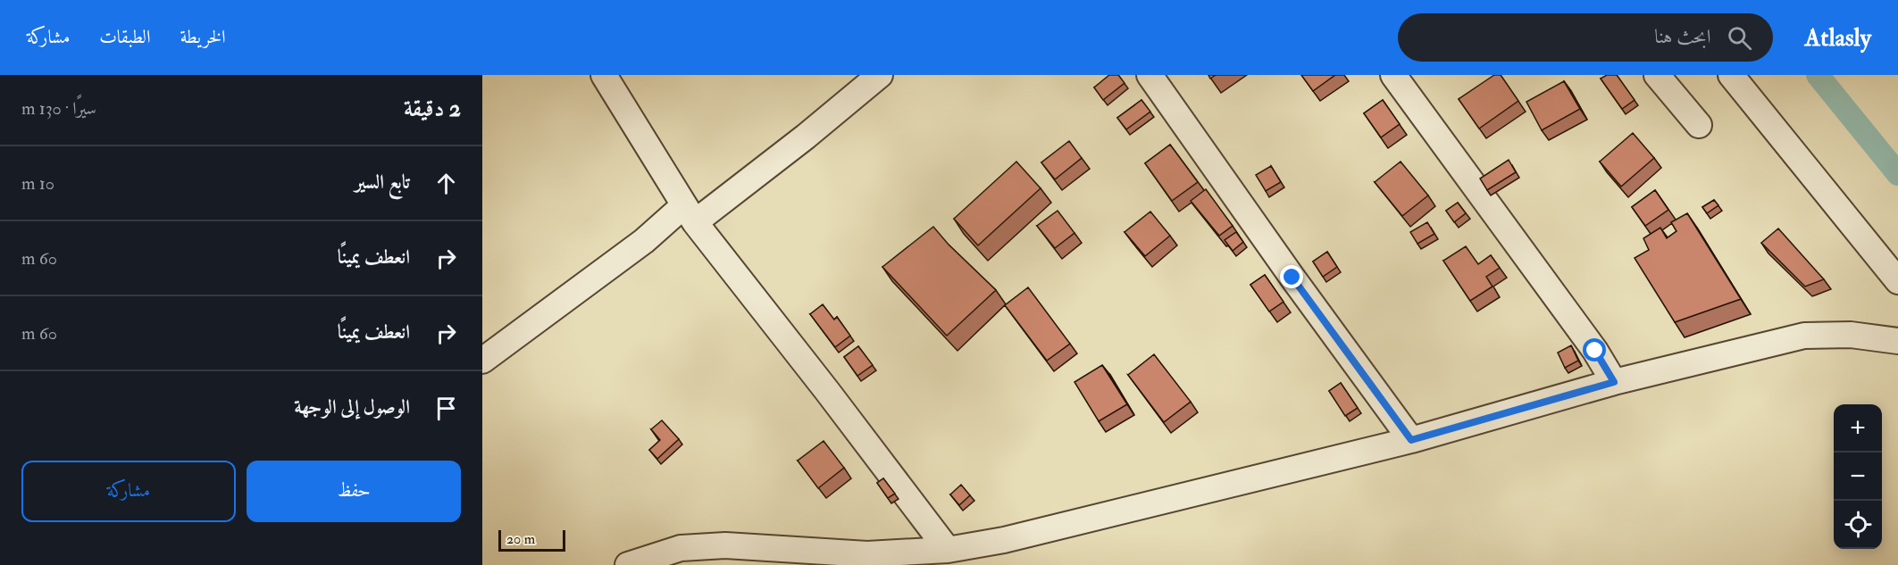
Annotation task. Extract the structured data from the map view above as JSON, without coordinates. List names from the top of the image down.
{
  "scale_bar": "20 m",
  "page": {
    "header": "Atlasly",
    "search": "ابحث هنا",
    "nav": ["الخريطة", "الطبقات", "مشاركة"],
    "heading": ["2 دقيقة", "سيرًا · 130 m"],
    "list": [
      ["تابع السير", "10 m"],
      ["انعطف يمينًا", "60 m"],
      ["انعطف يمينًا", "60 m"],
      "الوصول إلى الوجهة"
    ],
    "map_buttons": ["+", "−"],
    "buttons": ["حفظ", "مشاركة"],
    "scale": "20 m"
  }
}
